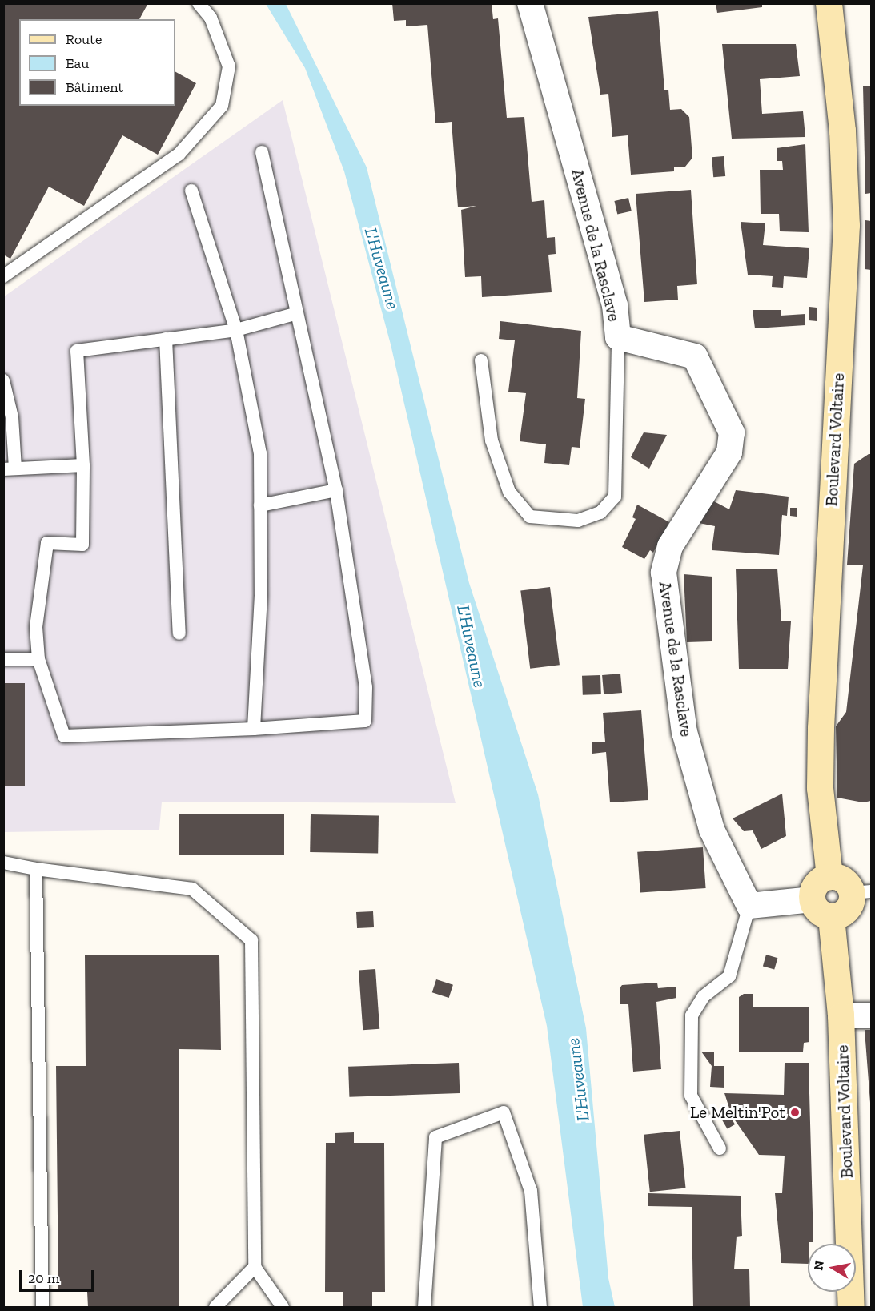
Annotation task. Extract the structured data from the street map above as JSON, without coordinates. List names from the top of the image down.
{
  "streets": {
    "main road": ["Boulevard Voltaire"],
    "street": ["Avenue de la Rasclave"]
  },
  "water": ["L'Huveaune"],
  "places": ["Le Meltin'Pot"],
  "legend": ["Route", "Eau", "Bâtiment"],
  "scale_bar": "20 m",
  "north": "left"
}
